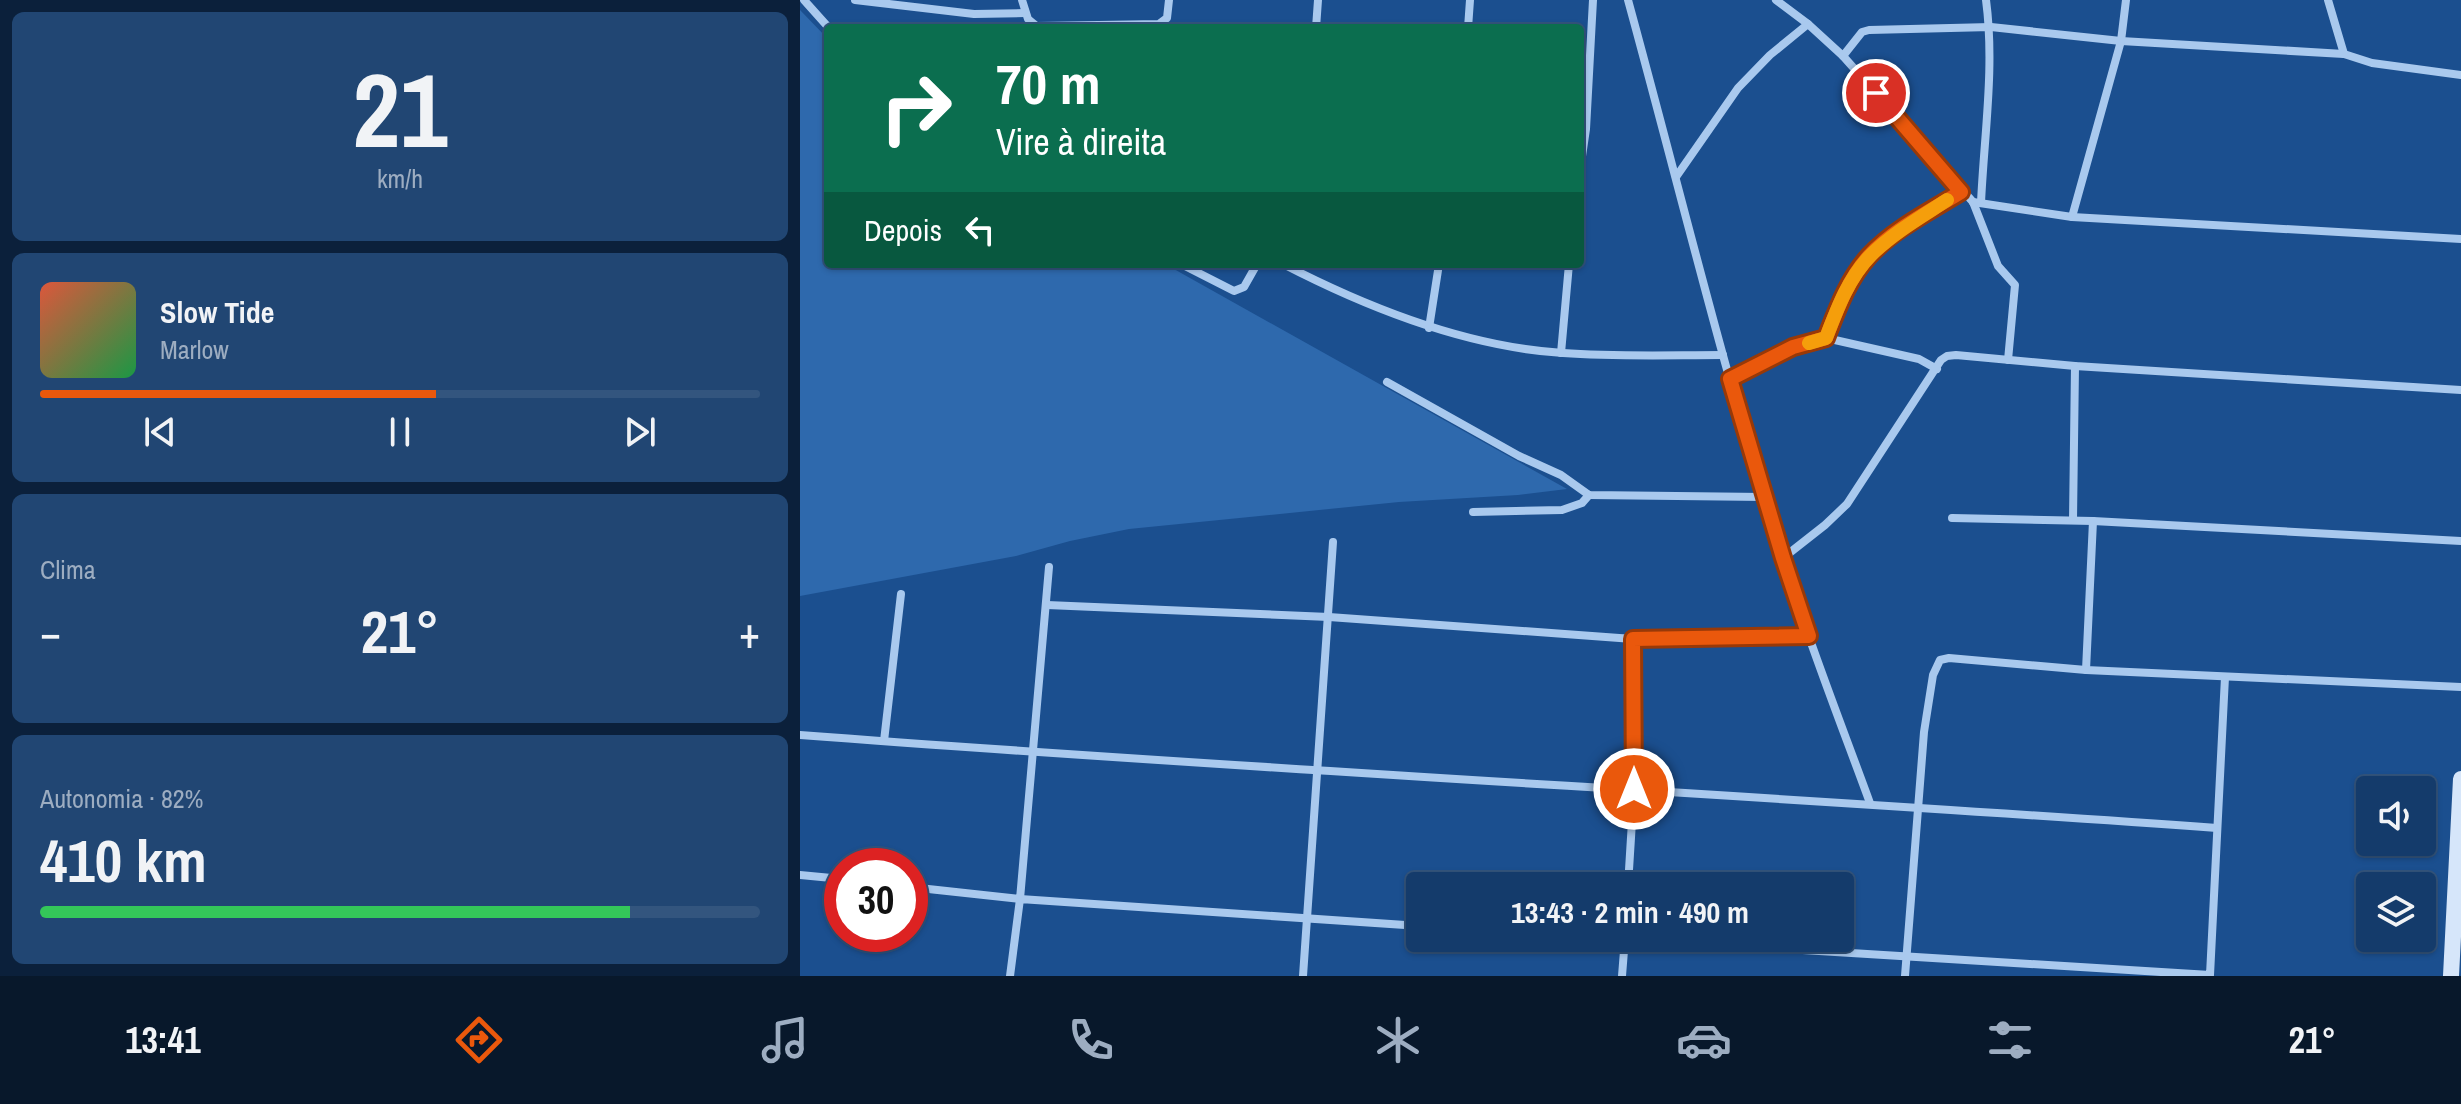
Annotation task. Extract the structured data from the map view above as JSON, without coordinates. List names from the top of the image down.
{
  "page": {
    "tile": [
      ["21", "km/h"],
      "Clima",
      ["Autonomia · 82%", "410 km"]
    ],
    "turn": ["70 m", "Vire à direita"],
    "then": "Depois",
    "song": ["Slow Tide", "Marlow"],
    "heat": ["−", "21°", "+"],
    "limit": "30",
    "trip": "13:43 · 2 min · 490 m",
    "tabs": ["13:41", "21°"]
  }
}
